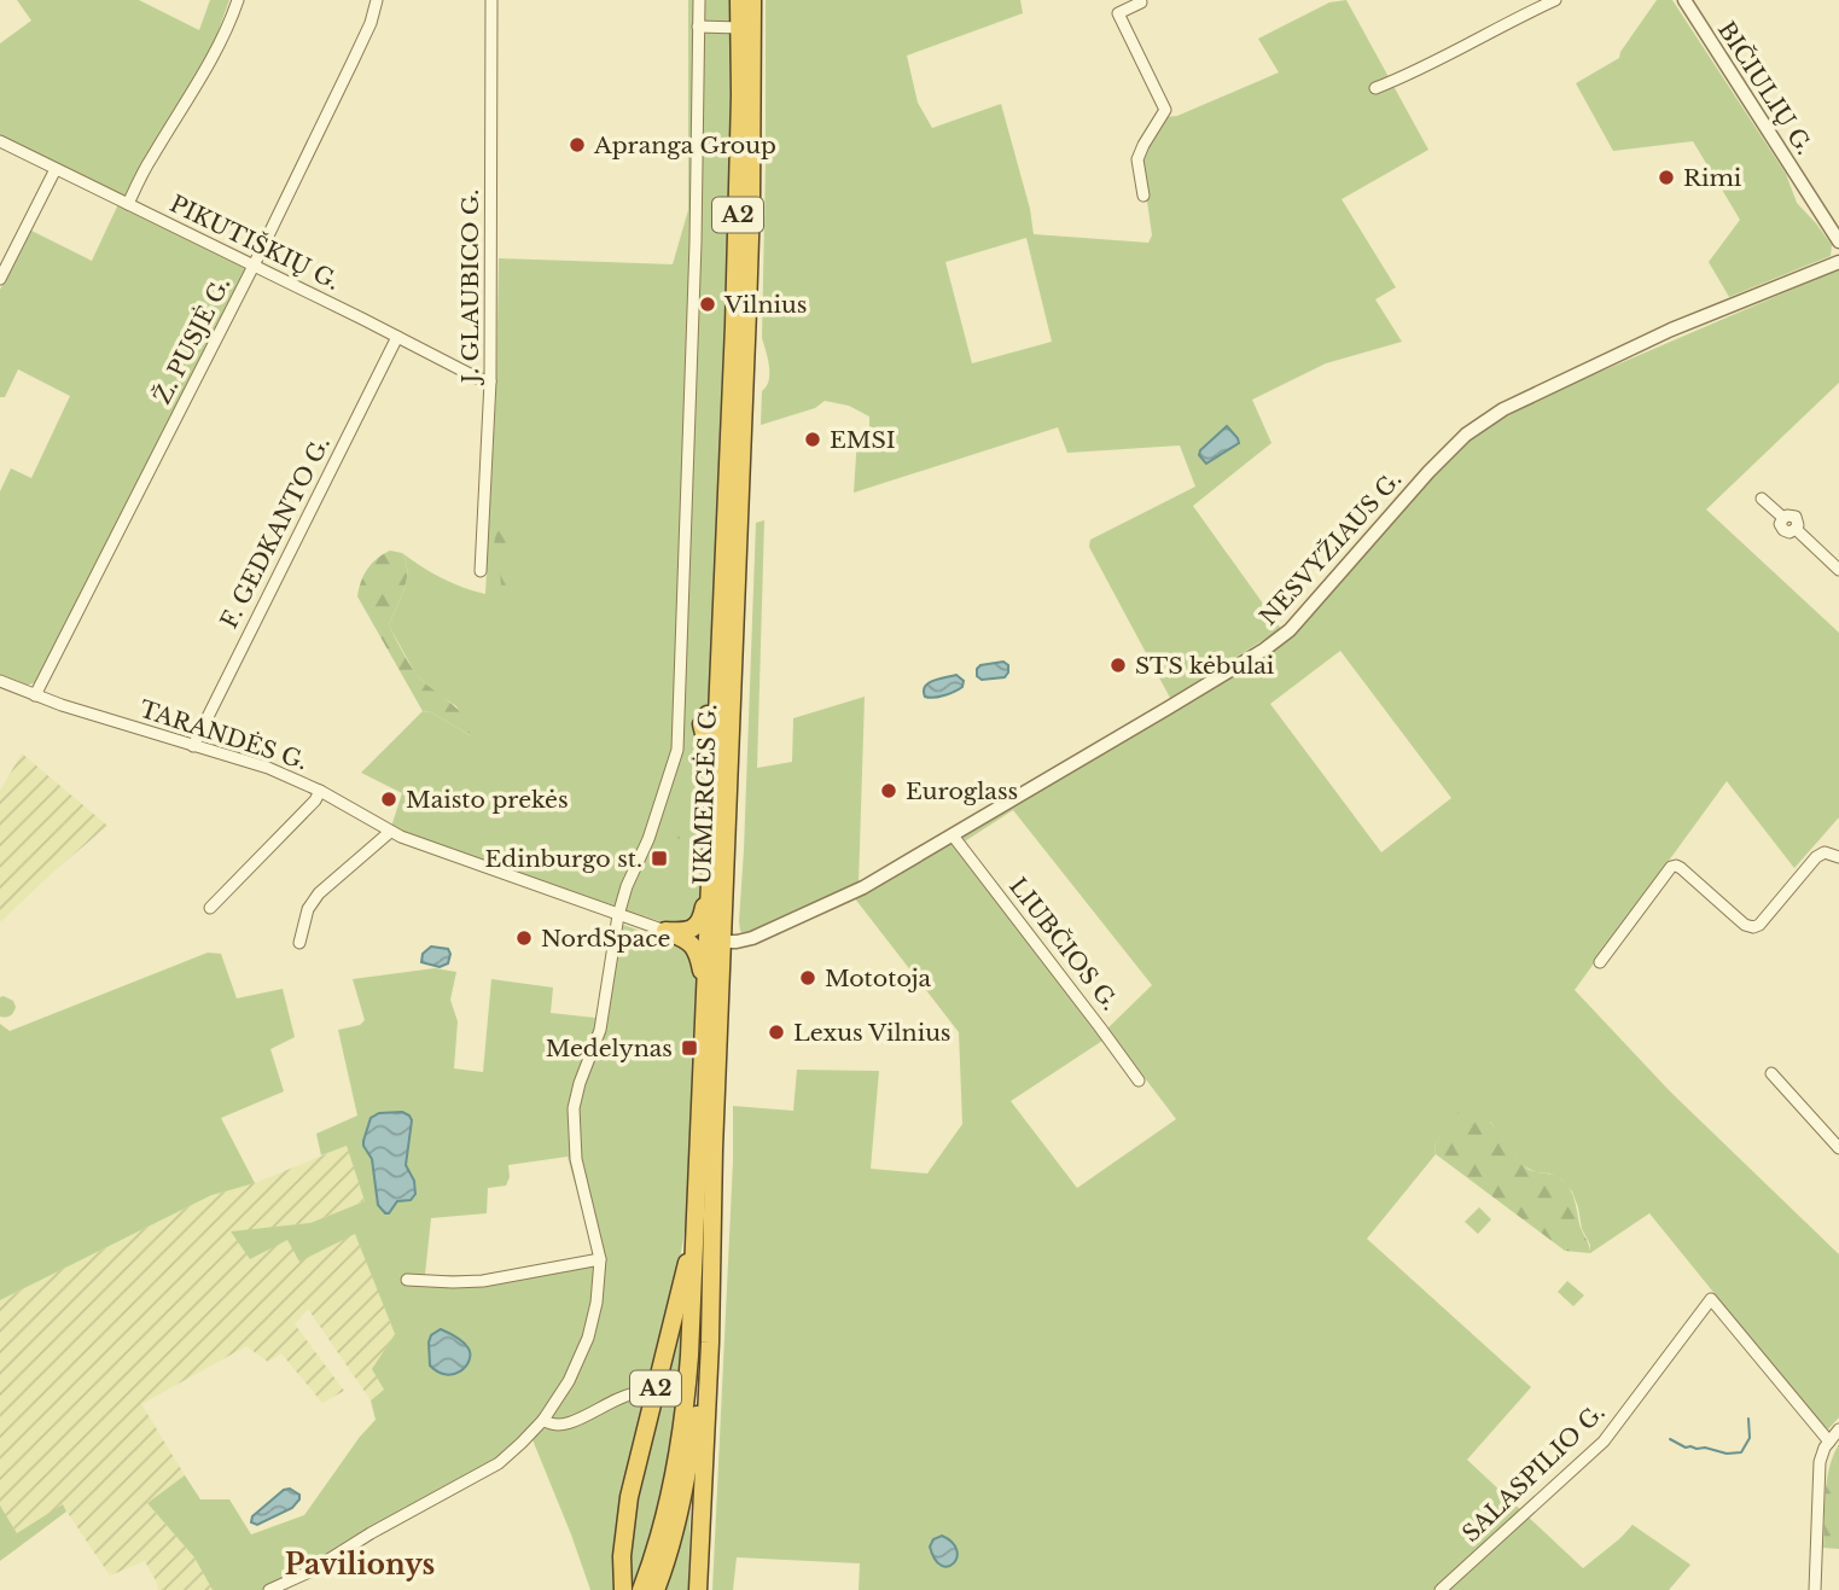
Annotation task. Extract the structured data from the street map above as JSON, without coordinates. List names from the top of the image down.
{
  "streets": {
    "highway": ["A2", "UKMERGĖS G."],
    "street": [
      "BIČIULIŲ G.",
      "PIKUTIŠKIŲ G.",
      "J. GLAUBICO G.",
      "Ž. PUSJĖ G.",
      "F. GEDKANTO G.",
      "NESVYŽIAUS G.",
      "TARANDĖS G.",
      "LIUBČIOS G.",
      "SALASPILIO G."
    ]
  },
  "crossings": [
    ["A2", "UKMERGĖS G."],
    ["PIKUTIŠKIŲ G.", "J. GLAUBICO G."],
    ["PIKUTIŠKIŲ G.", "Ž. PUSJĖ G."],
    ["PIKUTIŠKIŲ G.", "F. GEDKANTO G."],
    ["Ž. PUSJĖ G.", "TARANDĖS G."],
    ["F. GEDKANTO G.", "TARANDĖS G."],
    ["NESVYŽIAUS G.", "UKMERGĖS G."],
    ["NESVYŽIAUS G.", "LIUBČIOS G."]
  ],
  "districts": ["Pavilionys"],
  "places": {
    "other": [
      "Apranga Group",
      "Rimi",
      "Vilnius",
      "EMSI",
      "STS kėbulai",
      "Euroglass",
      "Maisto prekės",
      "NordSpace",
      "Mototoja",
      "Lexus Vilnius"
    ],
    "transit": ["Edinburgo st.", "Medelynas"]
  }
}
